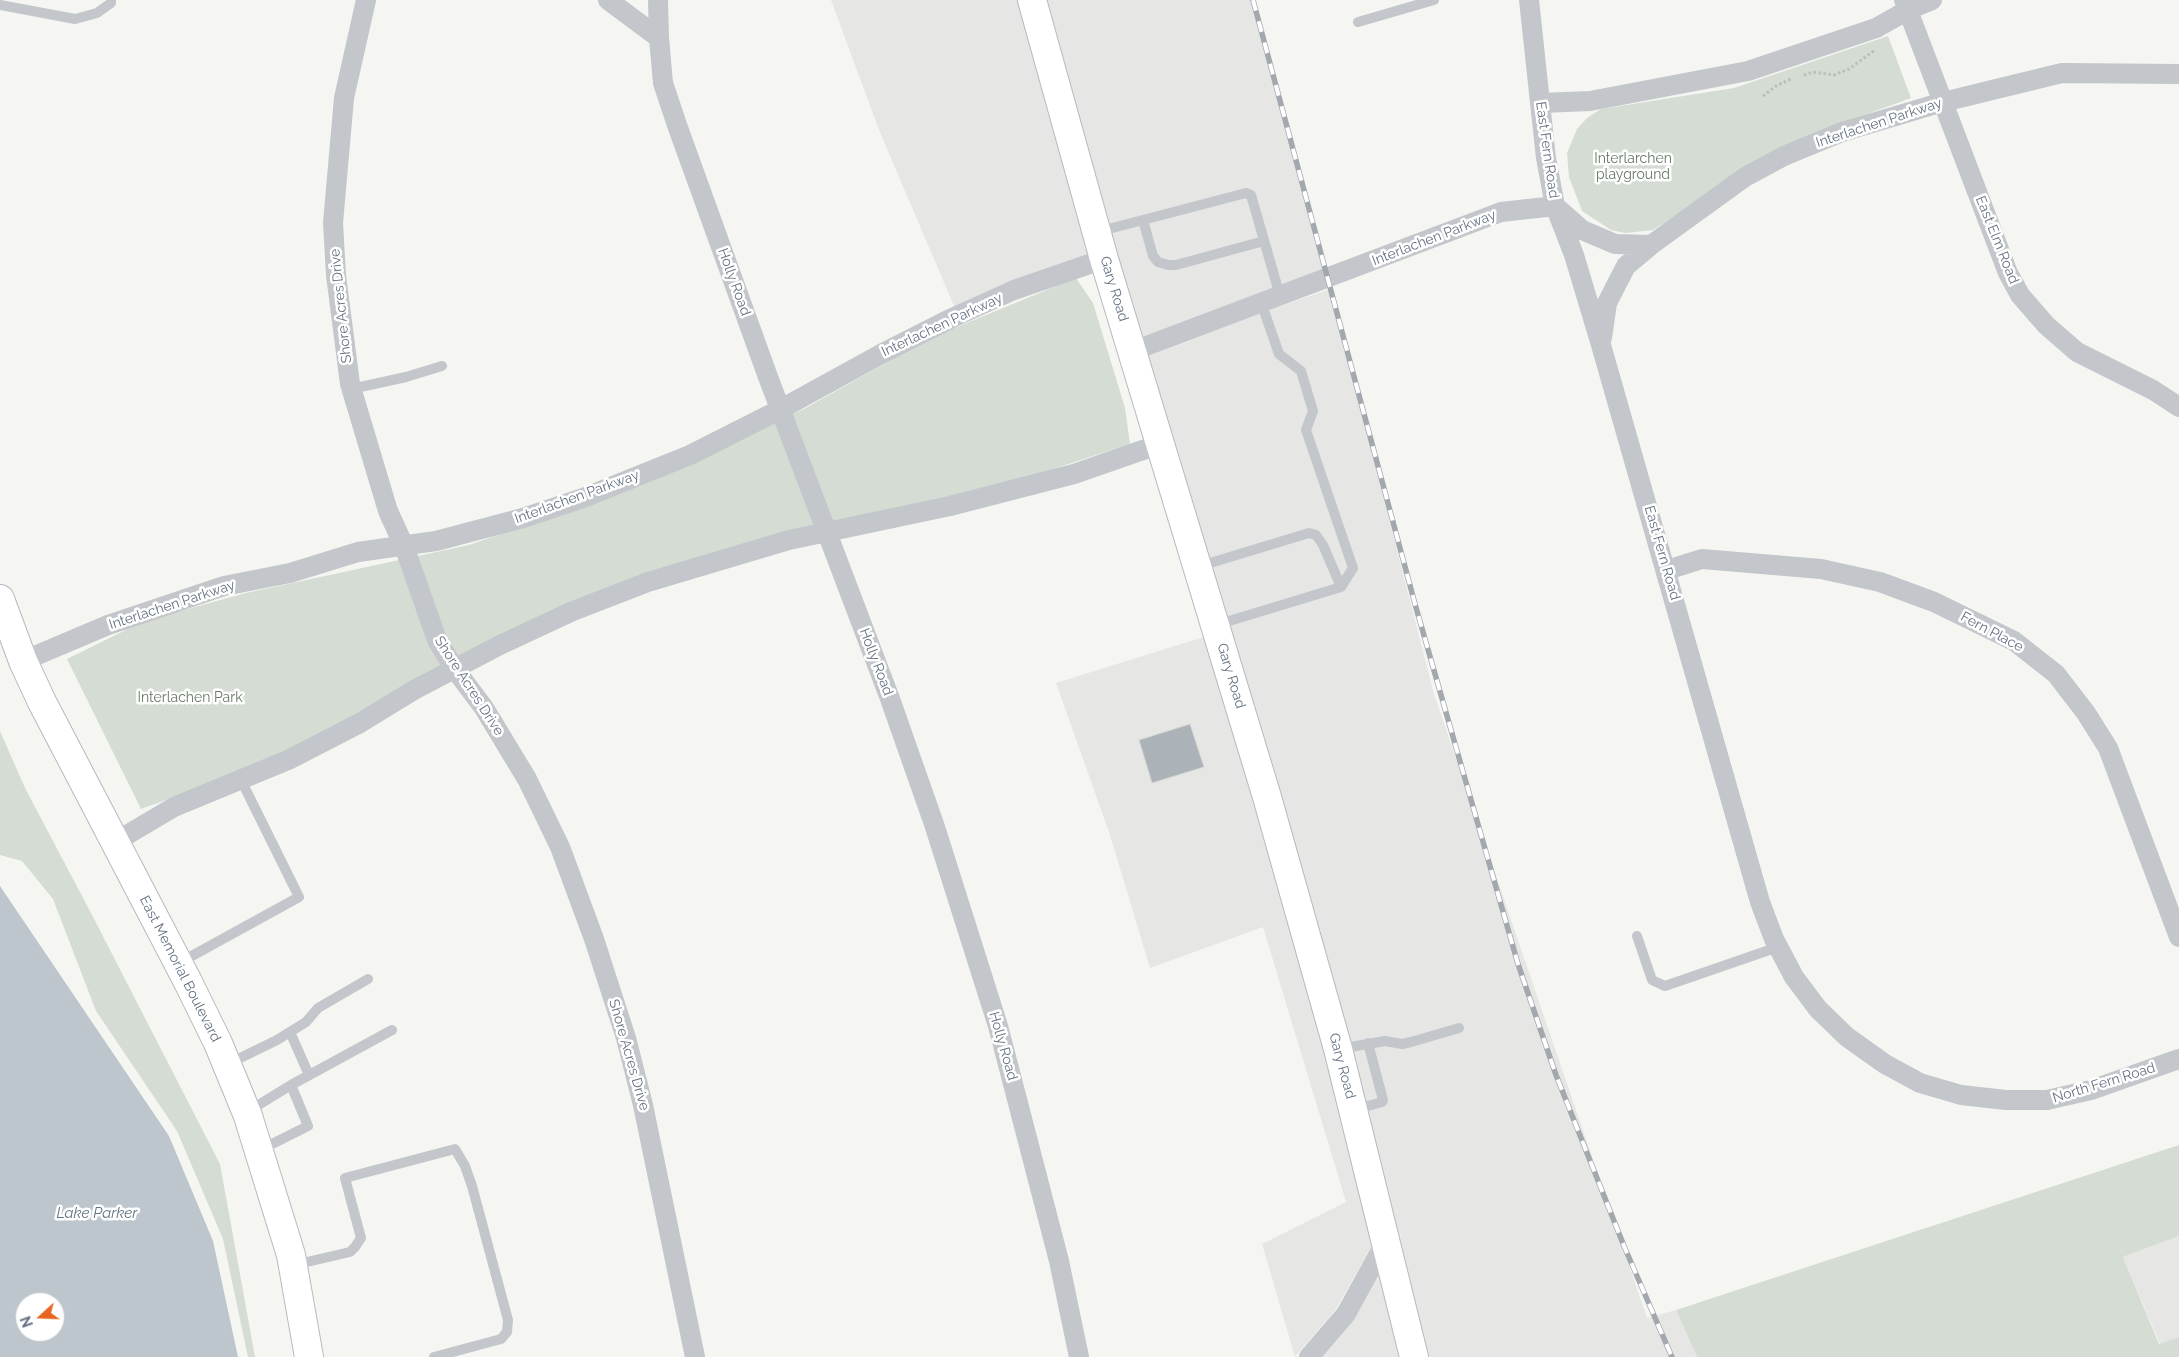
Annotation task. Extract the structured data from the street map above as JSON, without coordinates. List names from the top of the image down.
{
  "streets": {
    "main road": ["Gary Road", "East Memorial Boulevard"],
    "street": [
      "Interlachen Parkway",
      "East Fern Road",
      "East Elm Road",
      "Holly Road",
      "Shore Acres Drive",
      "Fern Place",
      "North Fern Road"
    ]
  },
  "crossings": [
    ["Interlachen Parkway", "East Fern Road"],
    ["Interlachen Parkway", "East Elm Road"],
    ["Interlachen Parkway", "Holly Road"],
    ["Interlachen Parkway", "Gary Road"],
    ["Interlachen Parkway", "Shore Acres Drive"],
    ["Interlachen Parkway", "East Memorial Boulevard"],
    ["East Fern Road", "Fern Place"],
    ["East Fern Road", "North Fern Road"]
  ],
  "water": ["Lake Parker"],
  "parks": ["Interlarchen playground", "Interlachen Park"],
  "north": "left"
}
